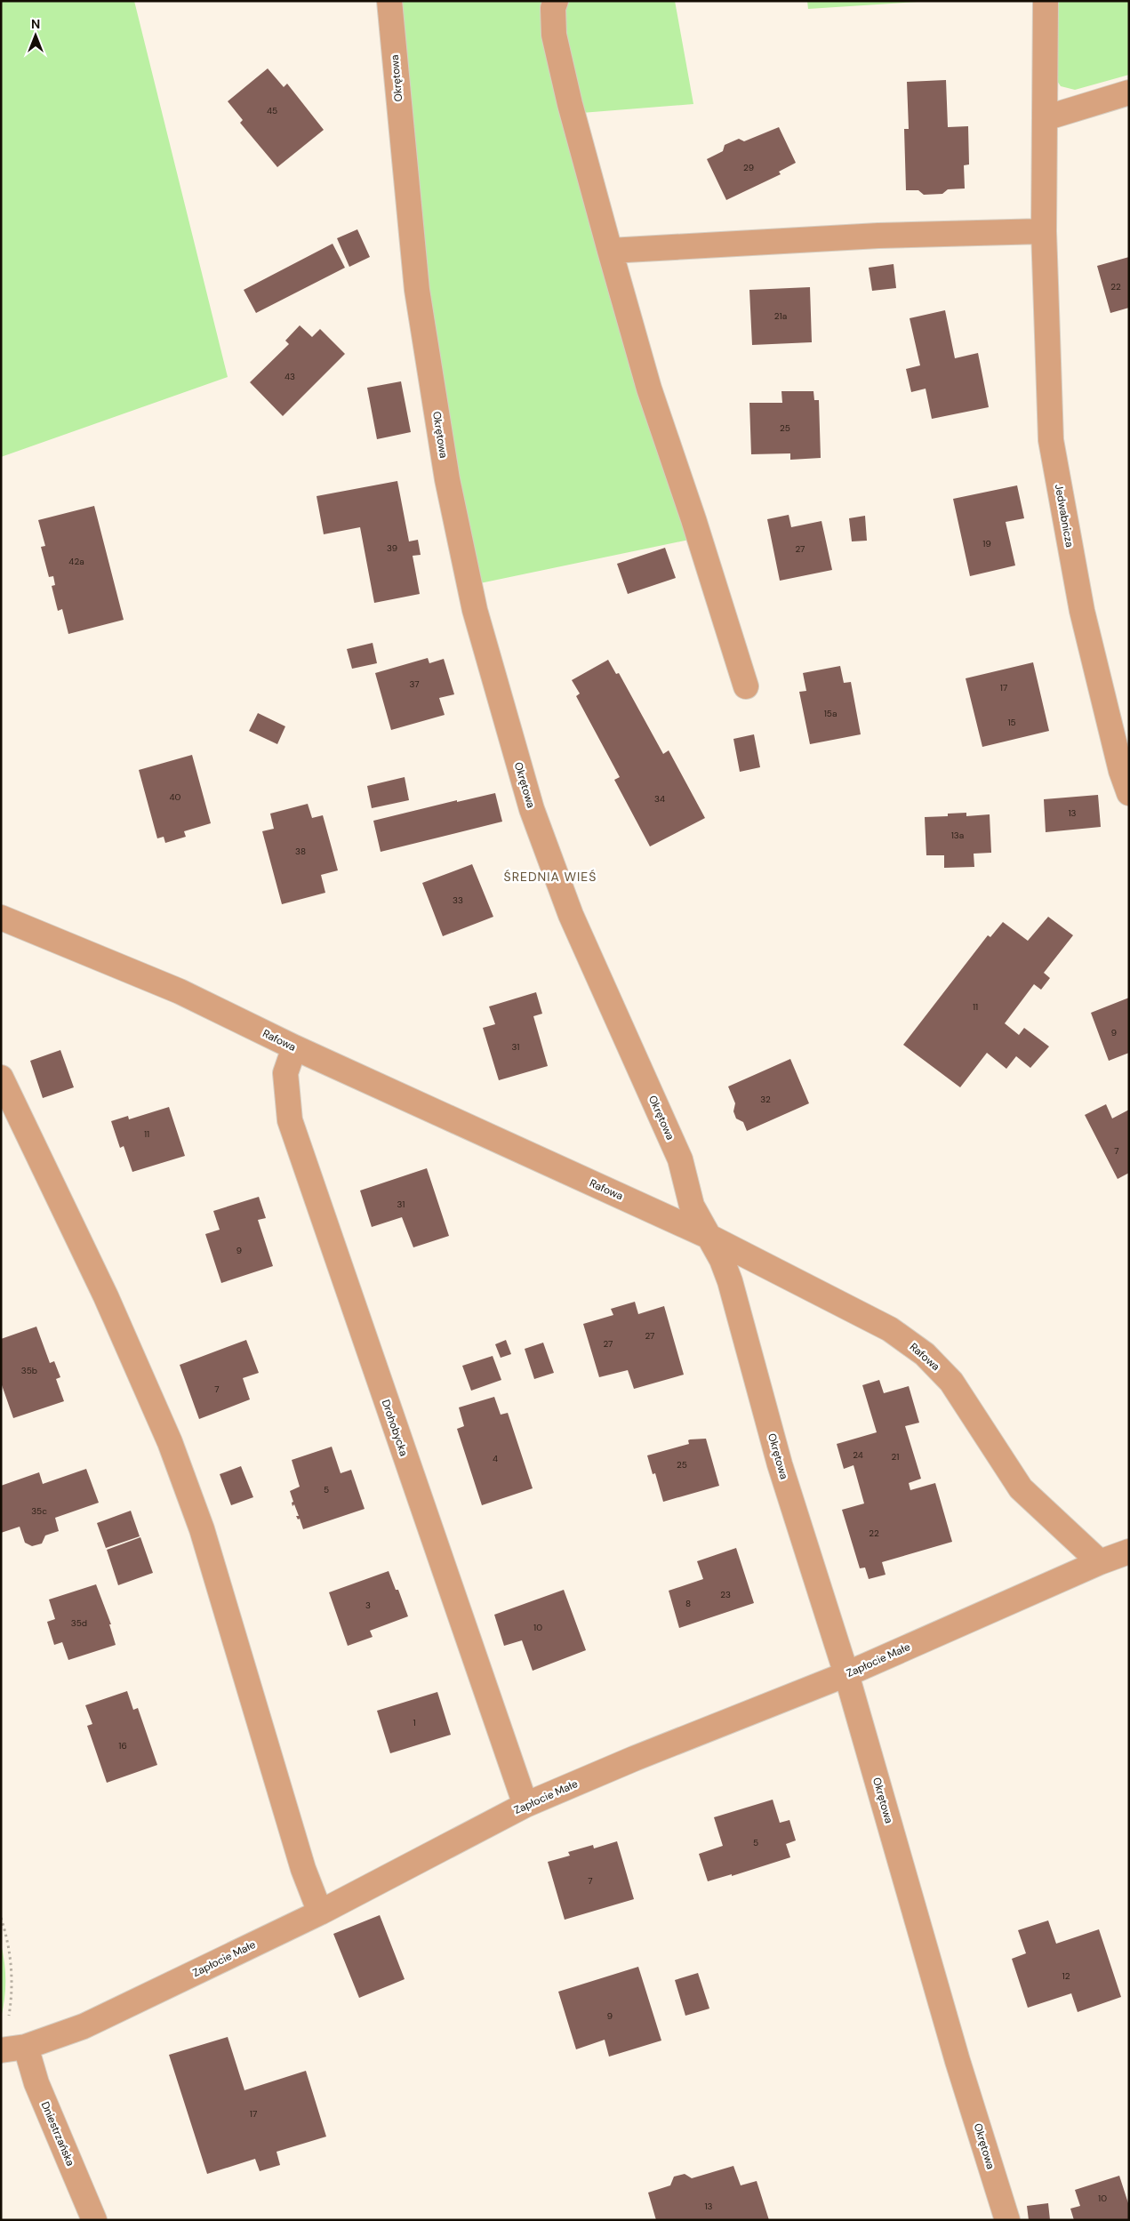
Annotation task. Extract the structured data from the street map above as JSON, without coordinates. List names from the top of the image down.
{
  "streets": {
    "street": [
      "Okrętowa",
      "Jedwabnicza",
      "Rafowa",
      "Drohobycka",
      "Zapłocie Małe",
      "Dniestrzańska"
    ]
  },
  "crossings": [
    ["Okrętowa", "Rafowa"],
    ["Okrętowa", "Zapłocie Małe"],
    ["Rafowa", "Drohobycka"],
    ["Rafowa", "Zapłocie Małe"],
    ["Drohobycka", "Zapłocie Małe"],
    ["Zapłocie Małe", "Dniestrzańska"]
  ],
  "districts": ["ŚREDNIA WIEŚ"],
  "house_numbers": [
    "45",
    "29",
    "22",
    "21a",
    "43",
    "25",
    "19",
    "39",
    "27",
    "42a",
    "37",
    "17",
    "15a",
    "15",
    "40",
    "34",
    "13",
    "13a",
    "38",
    "33",
    "11",
    "9",
    "31",
    "32",
    "11",
    "7",
    "31",
    "9",
    "27",
    "27",
    "35b",
    "7",
    "24",
    "21",
    "4",
    "25",
    "5",
    "35c",
    "22",
    "23",
    "8",
    "3",
    "35d",
    "10",
    "1",
    "16",
    "5",
    "7",
    "12",
    "9",
    "17",
    "10",
    "13"
  ],
  "north": "top"
}
